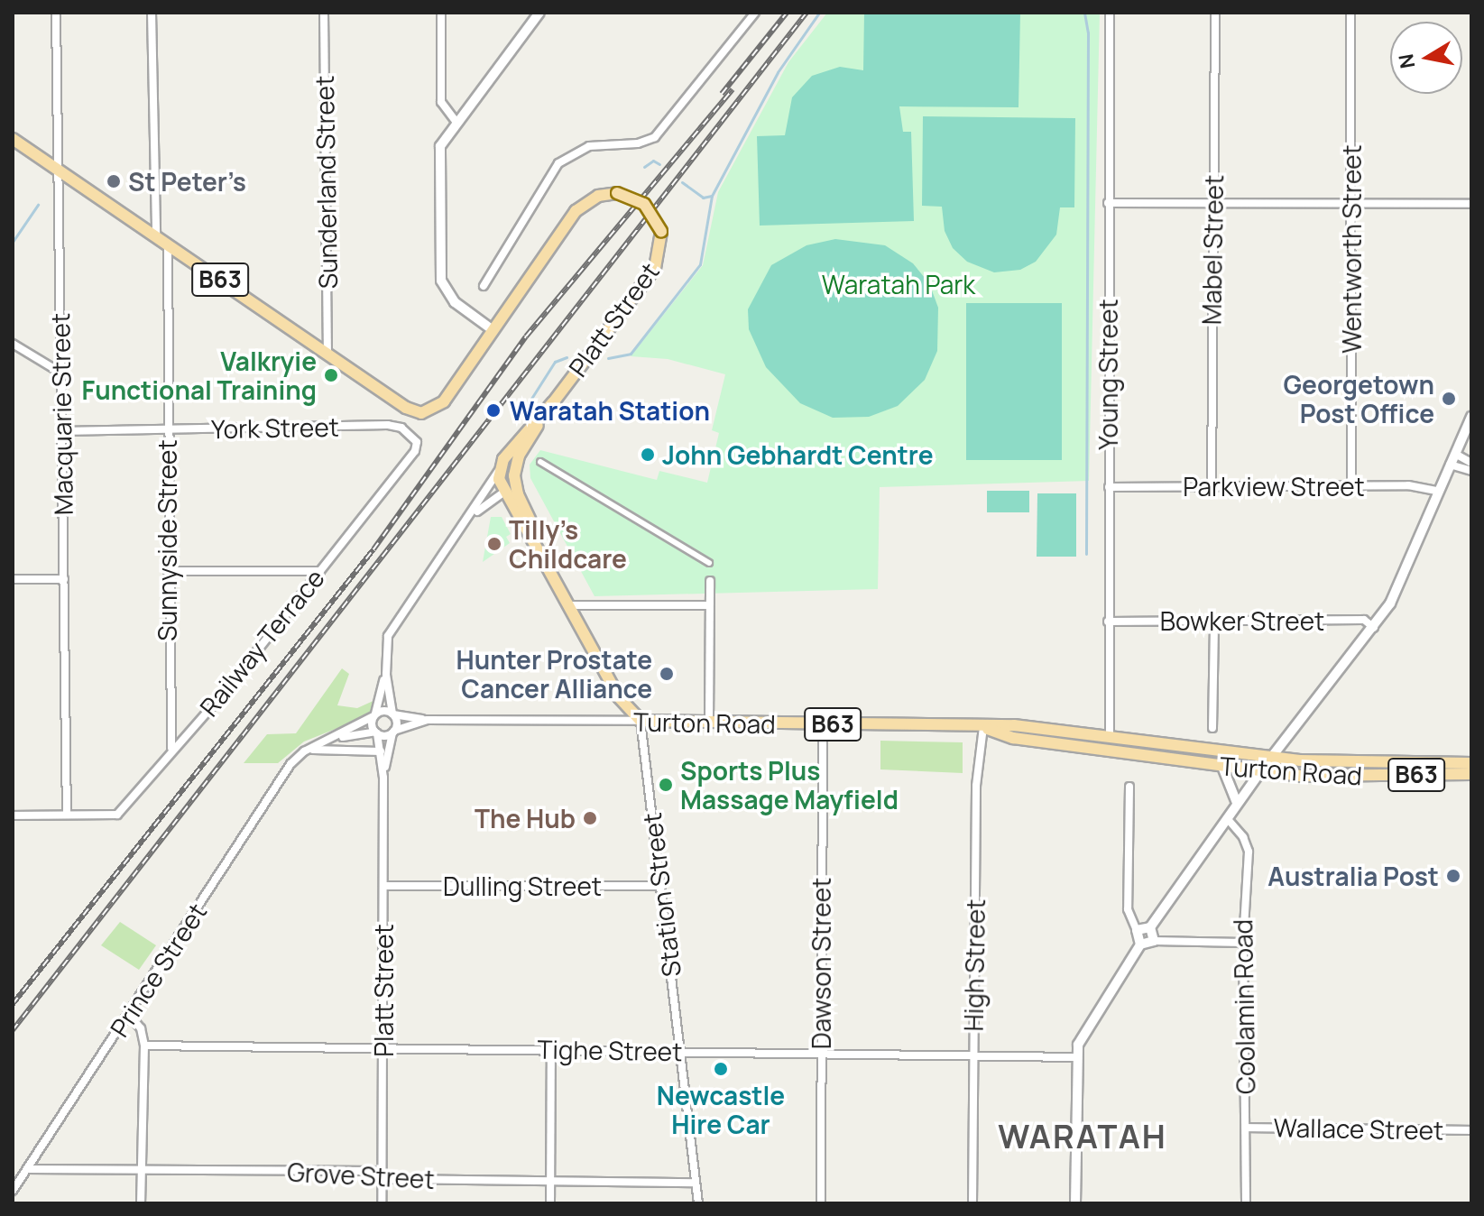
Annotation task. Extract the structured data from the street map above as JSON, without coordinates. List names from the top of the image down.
{
  "streets": {
    "main road": ["B63", "Platt Street", "Turton Road"],
    "street": [
      "Sunderland Street",
      "Wentworth Street",
      "Mabel Street",
      "Young Street",
      "Macquarie Street",
      "York Street",
      "Parkview Street",
      "Sunnyside Street",
      "Bowker Street",
      "Railway Terrace",
      "Dulling Street",
      "Station Street",
      "Dawson Street",
      "High Street",
      "Prince Street",
      "Coolamin Road",
      "Tighe Street",
      "Wallace Street",
      "Grove Street"
    ]
  },
  "crossings": [
    ["Sunderland Street", "B63"],
    ["Wentworth Street", "Parkview Street"],
    ["Mabel Street", "Parkview Street"],
    ["B63", "Platt Street"],
    ["B63", "Macquarie Street"],
    ["B63", "Sunnyside Street"],
    ["B63", "Turton Road"],
    ["B63", "Station Street"],
    ["Platt Street", "Turton Road"],
    ["Platt Street", "Dulling Street"],
    ["Platt Street", "Prince Street"],
    ["Platt Street", "Tighe Street"],
    ["Platt Street", "Grove Street"],
    ["Young Street", "Parkview Street"],
    ["Young Street", "Bowker Street"],
    ["Young Street", "Turton Road"],
    ["Macquarie Street", "York Street"],
    ["Macquarie Street", "Railway Terrace"],
    ["York Street", "Sunnyside Street"],
    ["York Street", "Railway Terrace"],
    ["Sunnyside Street", "Railway Terrace"],
    ["Turton Road", "Station Street"],
    ["Turton Road", "Dawson Street"],
    ["Turton Road", "High Street"],
    ["Turton Road", "Prince Street"],
    ["Dulling Street", "Station Street"],
    ["Station Street", "Tighe Street"],
    ["Station Street", "Grove Street"],
    ["Dawson Street", "Tighe Street"],
    ["High Street", "Tighe Street"],
    ["Prince Street", "Grove Street"],
    ["Coolamin Road", "Wallace Street"]
  ],
  "districts": ["WARATAH"],
  "parks": ["Waratah Park"],
  "places": [
    "St Peter’s",
    "Valkryie Functional Training",
    "Georgetown Post Office",
    "Waratah Station",
    "John Gebhardt Centre",
    "Tilly’s Childcare",
    "Hunter Prostate Cancer Alliance",
    "Sports Plus Massage Mayfield",
    "The Hub",
    "Australia Post",
    "Newcastle Hire Car"
  ],
  "north": "left"
}
